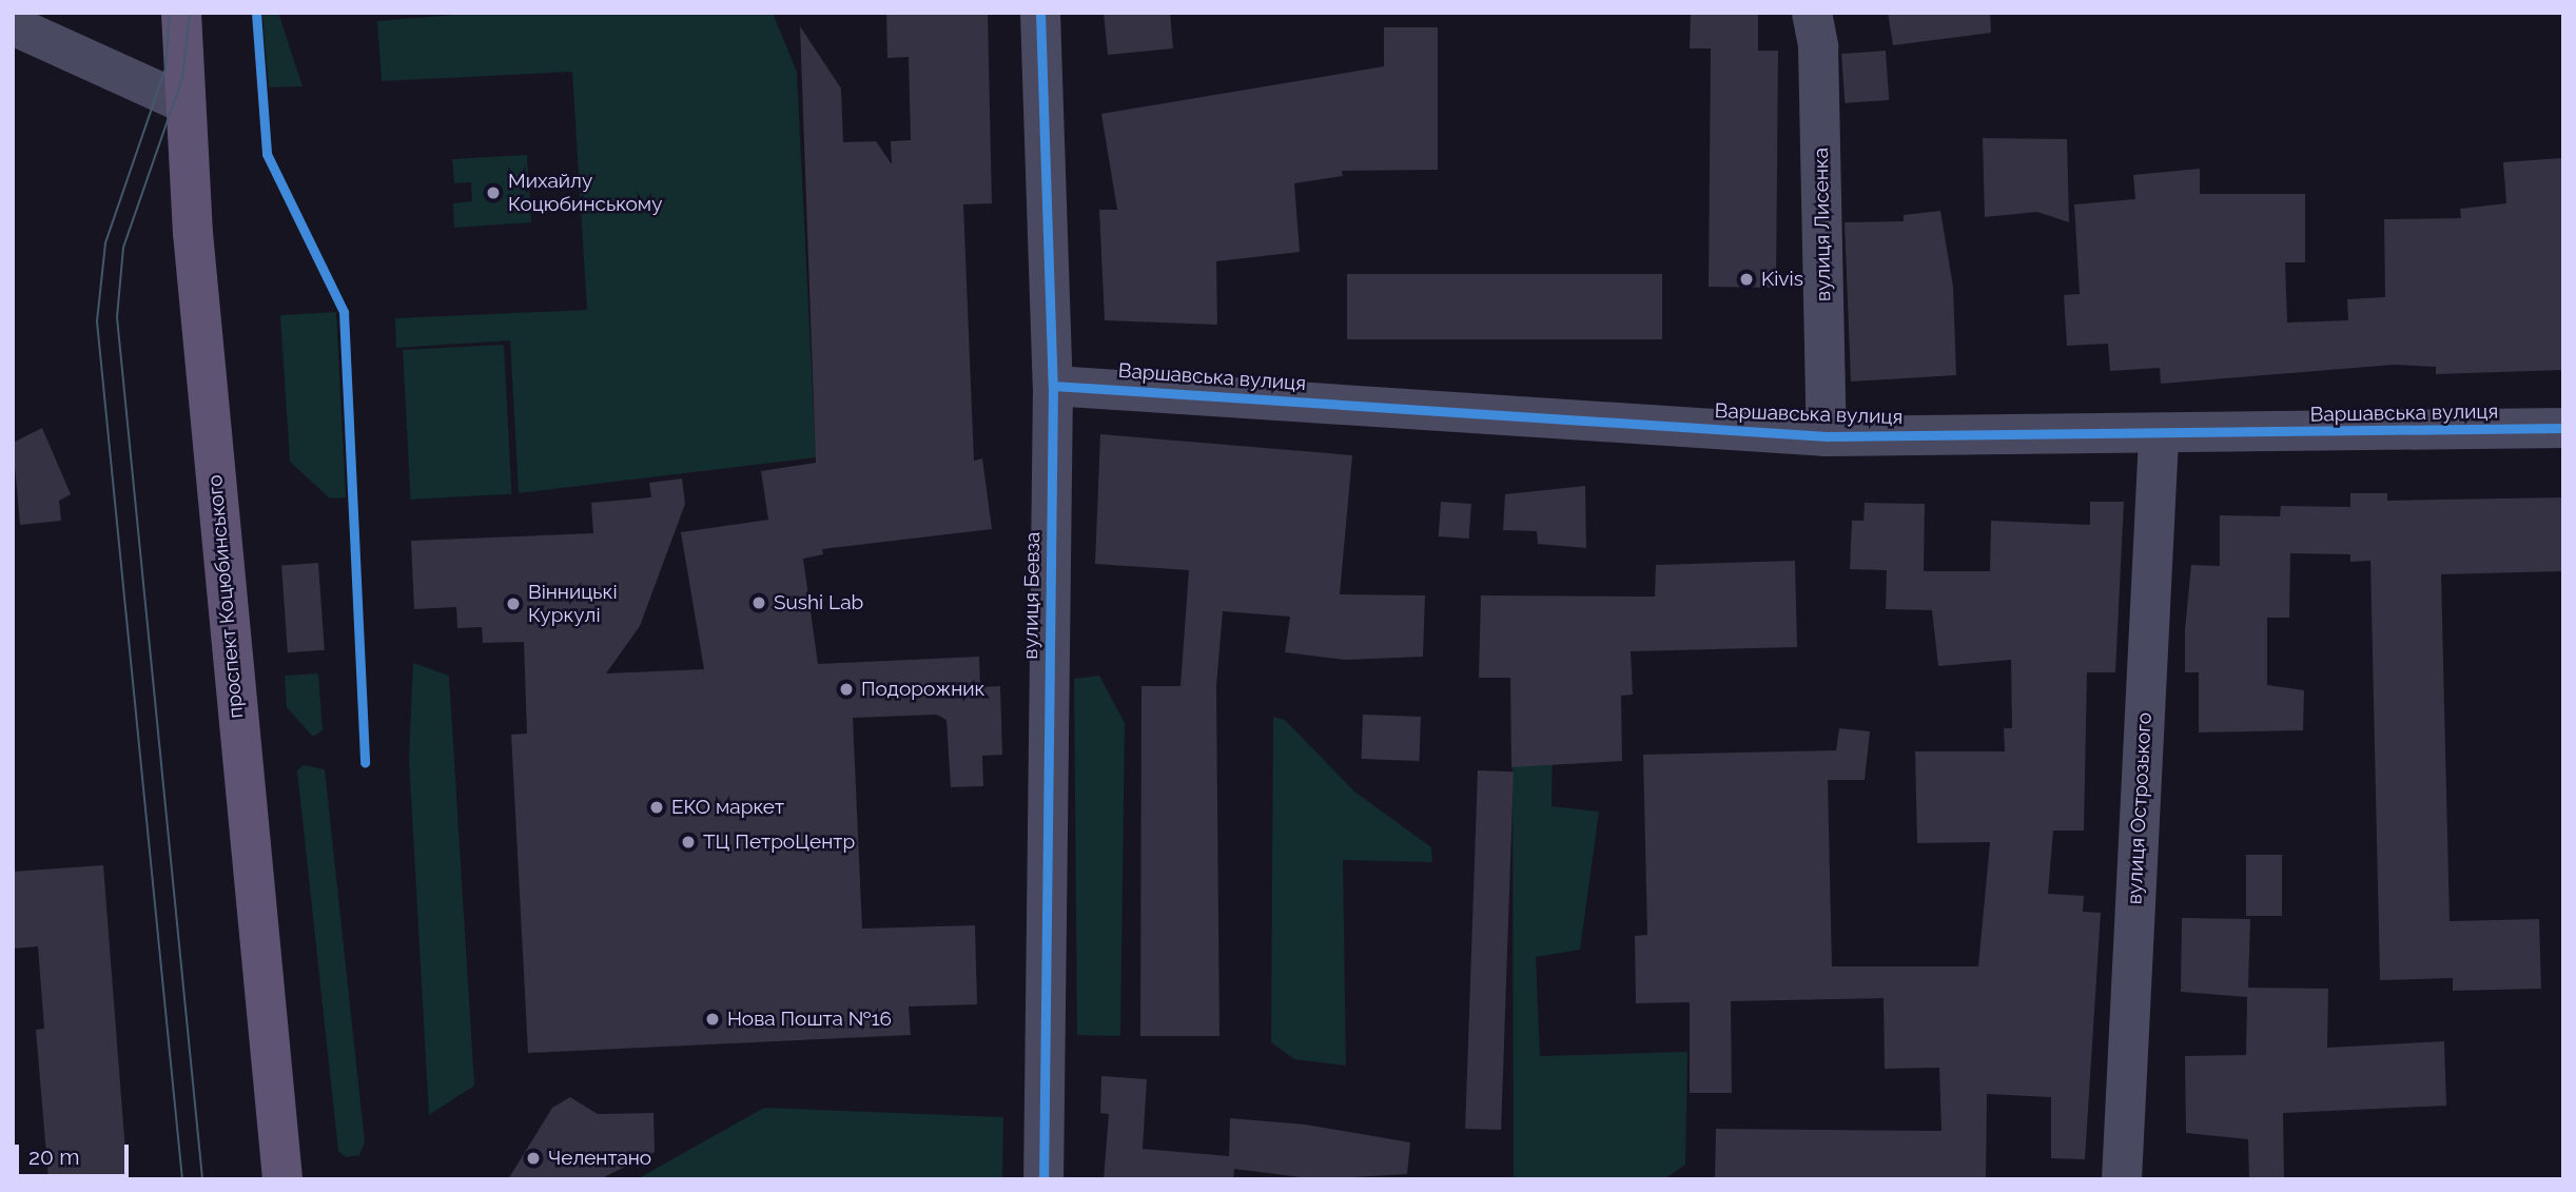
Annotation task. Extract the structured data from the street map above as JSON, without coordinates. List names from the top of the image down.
{
  "streets": {
    "main road": ["проспект Коцюбинського"],
    "street": [
      "вулиця Лисенка",
      "Варшавська вулиця",
      "вулиця Бевза",
      "вулиця Острозького"
    ]
  },
  "crossings": [
    ["вулиця Лисенка", "Варшавська вулиця"],
    ["Варшавська вулиця", "вулиця Бевза"],
    ["Варшавська вулиця", "вулиця Острозького"]
  ],
  "places": [
    "Михайлу Коцюбинському",
    "Kivis",
    "Sushi Lab",
    "Вінницькі Куркулі",
    "Подорожник",
    "ЕКО маркет",
    "ТЦ ПетроЦентр",
    "Нова Пошта №16",
    "Челентано"
  ],
  "scale_bar": "20 m"
}
